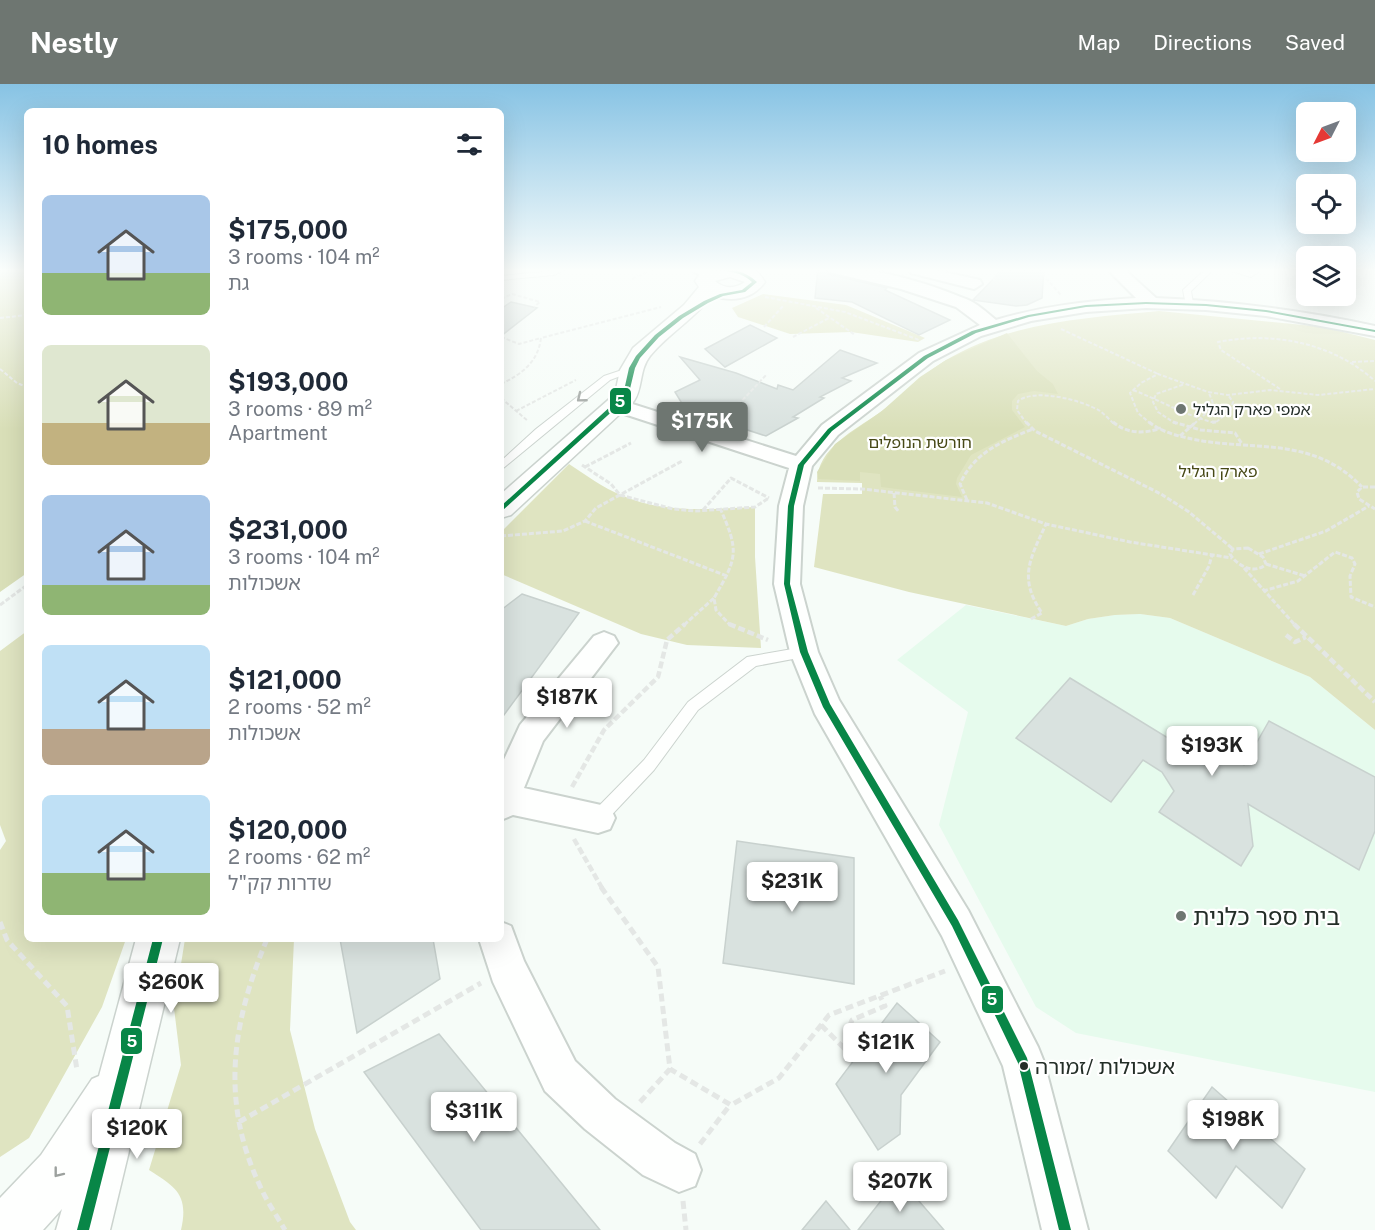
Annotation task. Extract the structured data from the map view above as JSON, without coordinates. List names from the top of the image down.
{
  "parks": ["חורשת הנופלים", "פארק הגליל"],
  "places": ["אמפי פארק הגליל", "בית ספר כלנית", "אשכולות /זמורה"],
  "lines": ["transit line 5"],
  "north": "bottom left",
  "page": {
    "header": "Nestly",
    "nav": ["Map", "Directions", "Saved"],
    "heading": "10 homes",
    "list": [
      {
        "name": "$175,000",
        "note": "3 rooms · 104 m² · גת"
      },
      {
        "name": "$193,000",
        "note": "3 rooms · 89 m² · Apartment"
      },
      {
        "name": "$231,000",
        "note": "3 rooms · 104 m² · אשכולות"
      },
      {
        "name": "$121,000",
        "note": "2 rooms · 52 m² · אשכולות"
      },
      {
        "name": "$120,000",
        "note": "2 rooms · 62 m² · שדרות קק\"ל"
      }
    ],
    "price": [
      "$175K",
      "$187K",
      "$193K",
      "$231K",
      "$260K",
      "$121K",
      "$311K",
      "$198K",
      "$120K",
      "$207K"
    ]
  }
}
